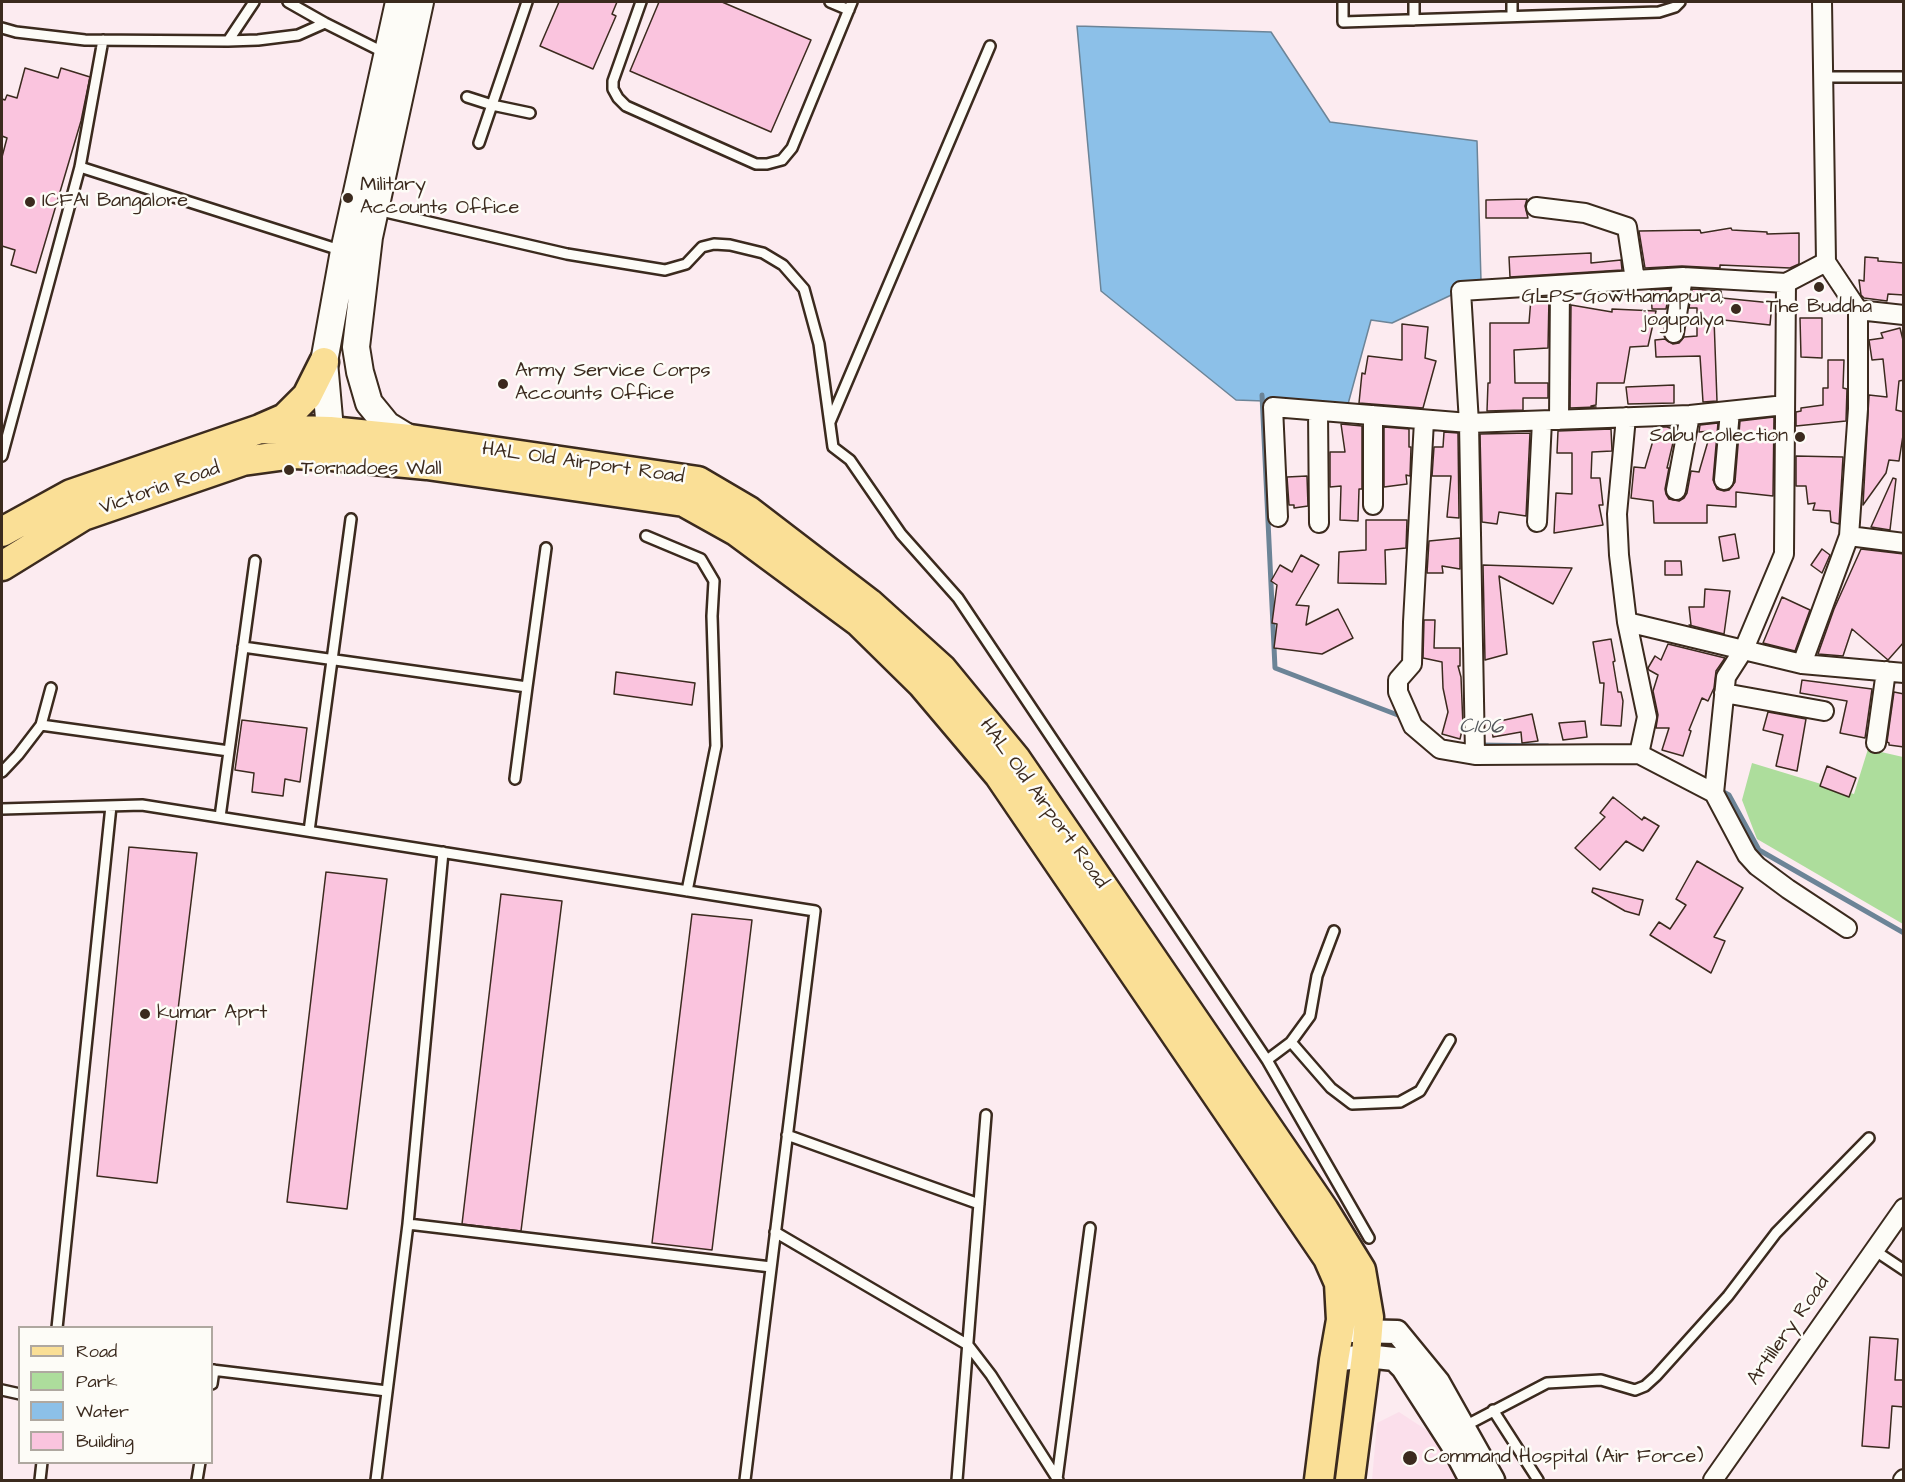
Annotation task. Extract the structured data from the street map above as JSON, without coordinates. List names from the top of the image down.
{
  "streets": {
    "main road": ["HAL Old Airport Road", "Victoria Road"],
    "street": ["Artillery Road"]
  },
  "crossings": [
    ["HAL Old Airport Road", "Victoria Road"]
  ],
  "water": ["C106"],
  "places": [
    "Military Accounts Office",
    "ICFAI Bangalore",
    "The Buddha",
    "GLPS Gowthamapura, jogupalya",
    "Army Service Corps Accounts Office",
    "Sabu collection",
    "Tornadoes Wall",
    "kumar Aprt",
    "Command Hospital (Air Force)"
  ],
  "legend": [
    "Road",
    "Park",
    "Water",
    "Building"
  ]
}
